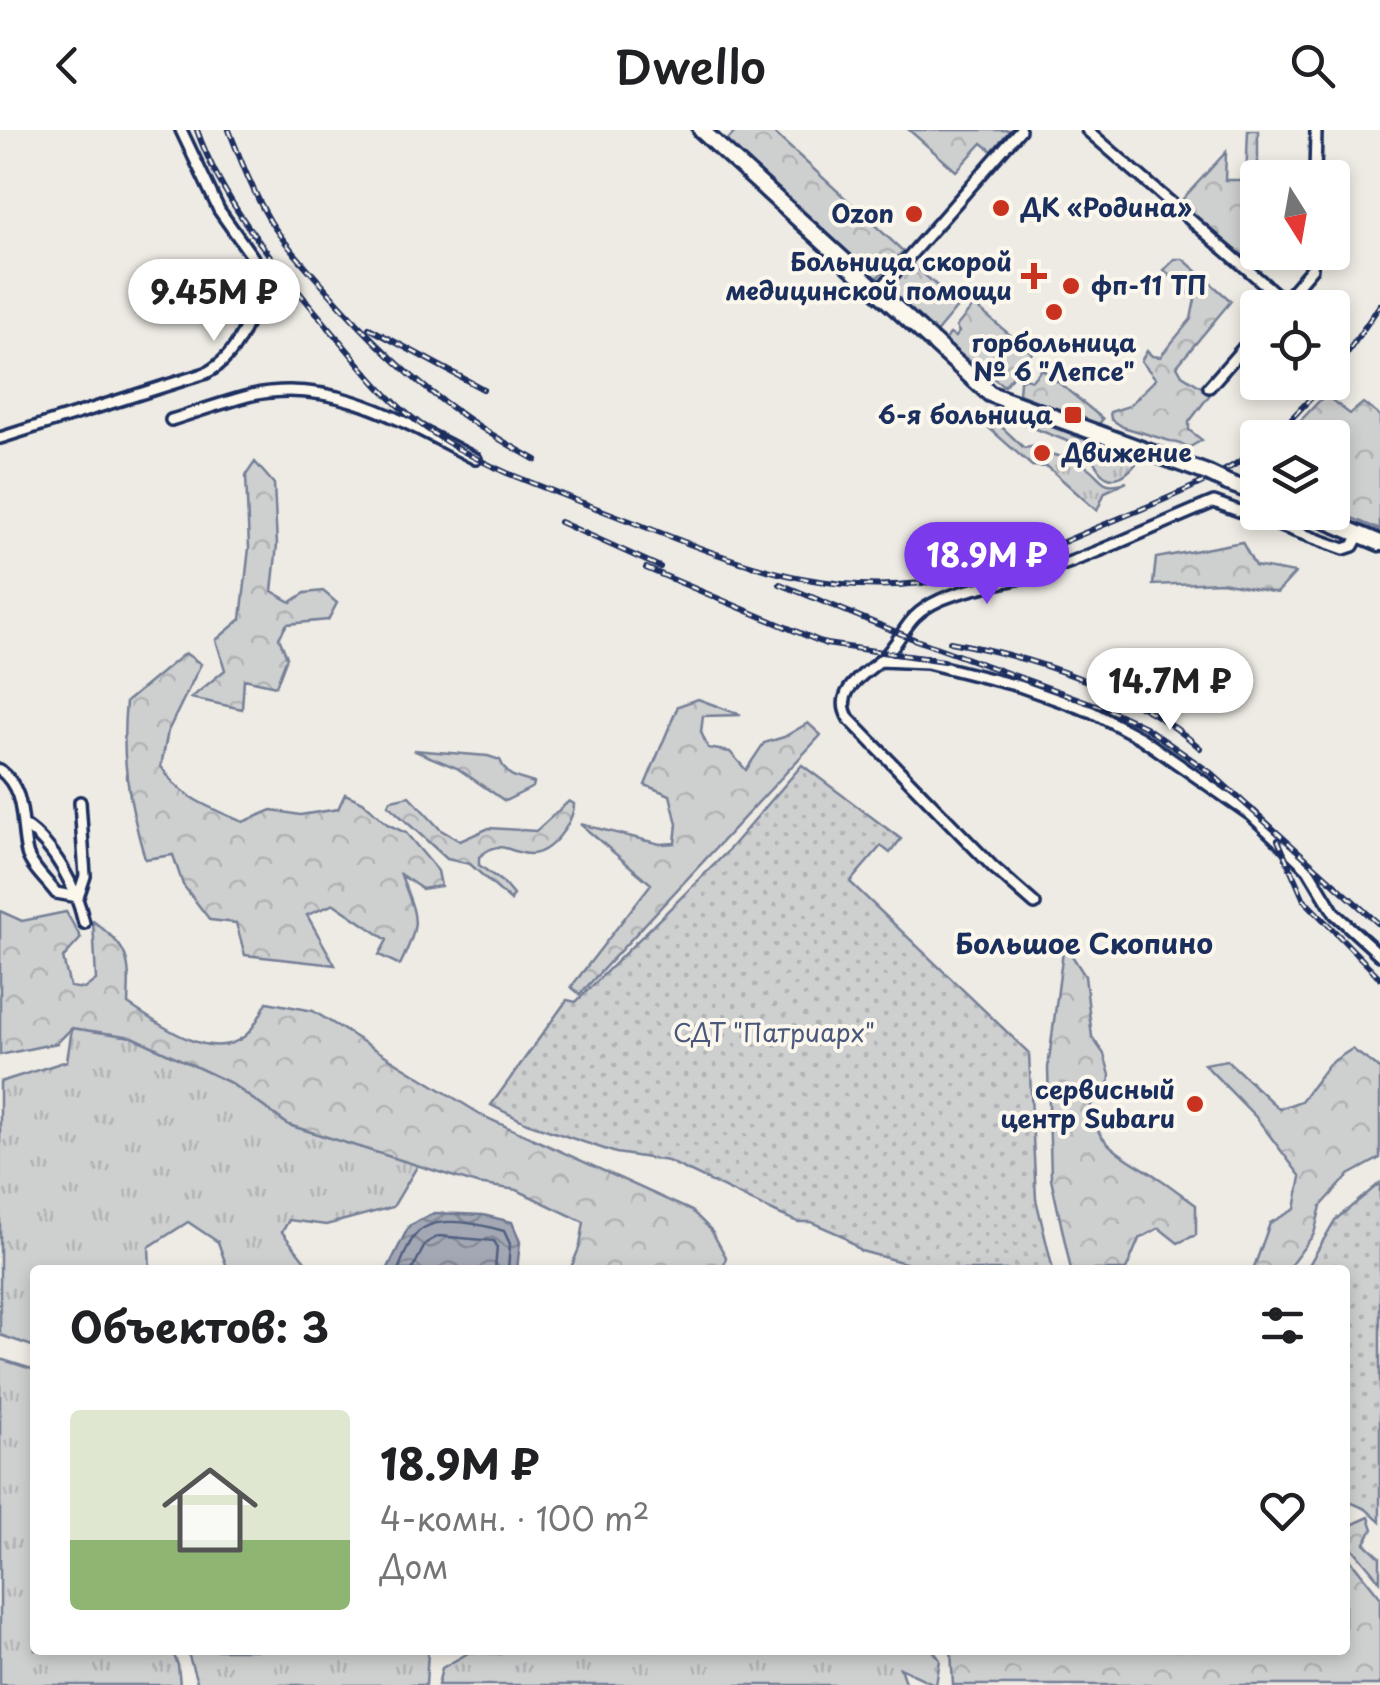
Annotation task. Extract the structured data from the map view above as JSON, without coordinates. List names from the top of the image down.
{
  "districts": ["Большое Скопино"],
  "parks": ["СДТ \"Патриарх\""],
  "places": {
    "other": [
      "ДК «Родина»",
      "Ozon",
      "фп-11 ТП",
      "горбольница № 6 \"Лепсе\"",
      "Движение",
      "сервисный центр Subaru"
    ],
    "health": ["Больница скорой медицинской помощи"],
    "transit": ["6-я больница"]
  },
  "north": "bottom",
  "page": {
    "header": "Dwello",
    "price": ["9.45M ₽", "18.9M ₽", "14.7M ₽"],
    "heading": "Объектов: 3",
    "list": [
      {
        "name": "18.9M ₽",
        "note": "4-комн. · 100 m² · Дом"
      }
    ]
  }
}
